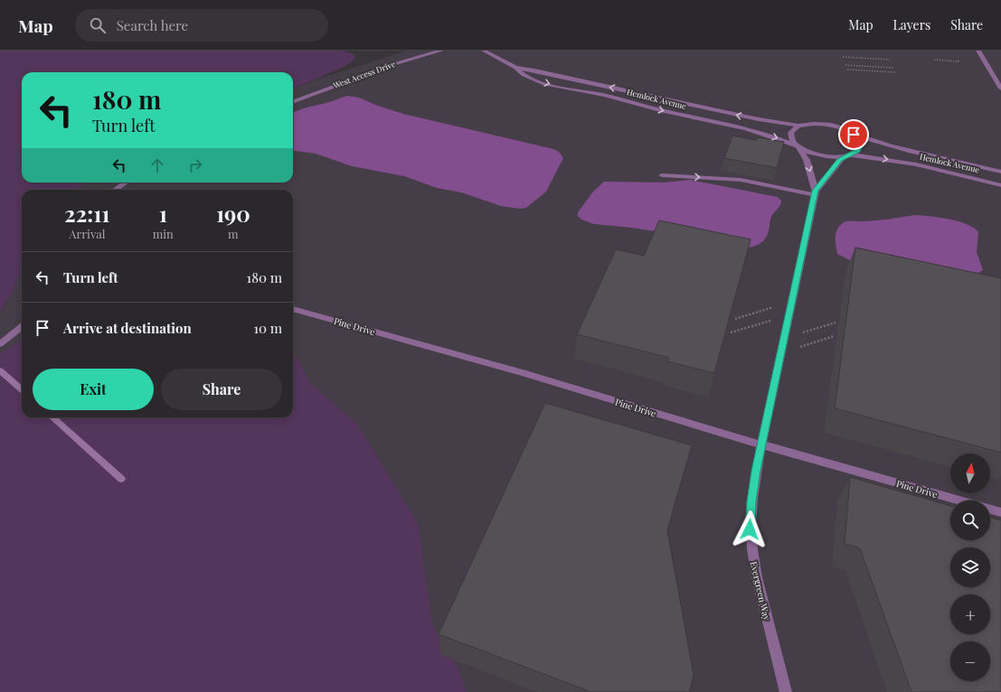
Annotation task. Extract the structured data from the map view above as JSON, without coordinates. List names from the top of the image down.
{
  "streets": {
    "street": [
      "West Access Drive",
      "Hemlock Avenue",
      "Pine Drive",
      "Evergreen Way"
    ]
  },
  "crossings": [
    ["Hemlock Avenue", "Evergreen Way"],
    ["Pine Drive", "Evergreen Way"]
  ],
  "north": "top",
  "page": {
    "header": "Map",
    "search": "Search here",
    "nav": ["Map", "Layers", "Share"],
    "turn": ["180 m", "Turn left"],
    "eta": [
      "22:11",
      "Arrival",
      "1",
      "min",
      "190",
      "m"
    ],
    "list": [
      {
        "name": "Turn left",
        "value": "180 m"
      },
      {
        "name": "Arrive at destination",
        "value": "10 m"
      }
    ],
    "buttons": ["Exit", "Share"],
    "map_buttons": ["+", "−"]
  }
}
